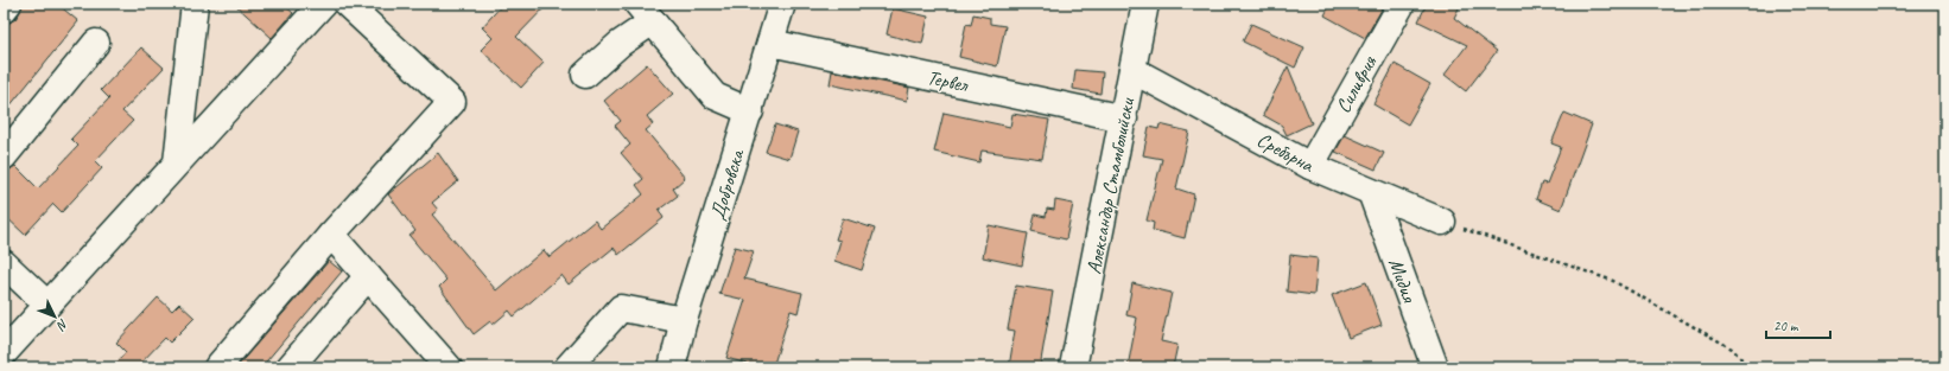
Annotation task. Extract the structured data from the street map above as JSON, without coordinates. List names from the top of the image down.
{
  "streets": {
    "street": [
      "Тервел",
      "Силиврия",
      "Сребърна",
      "Добровска",
      "Александър Стамболийски",
      "Мидия"
    ]
  },
  "crossings": [
    ["Тервел", "Добровска"],
    ["Тервел", "Александър Стамболийски"],
    ["Силиврия", "Сребърна"],
    ["Сребърна", "Александър Стамболийски"],
    ["Сребърна", "Мидия"]
  ],
  "scale_bar": "20 m",
  "north": "bottom right"
}
